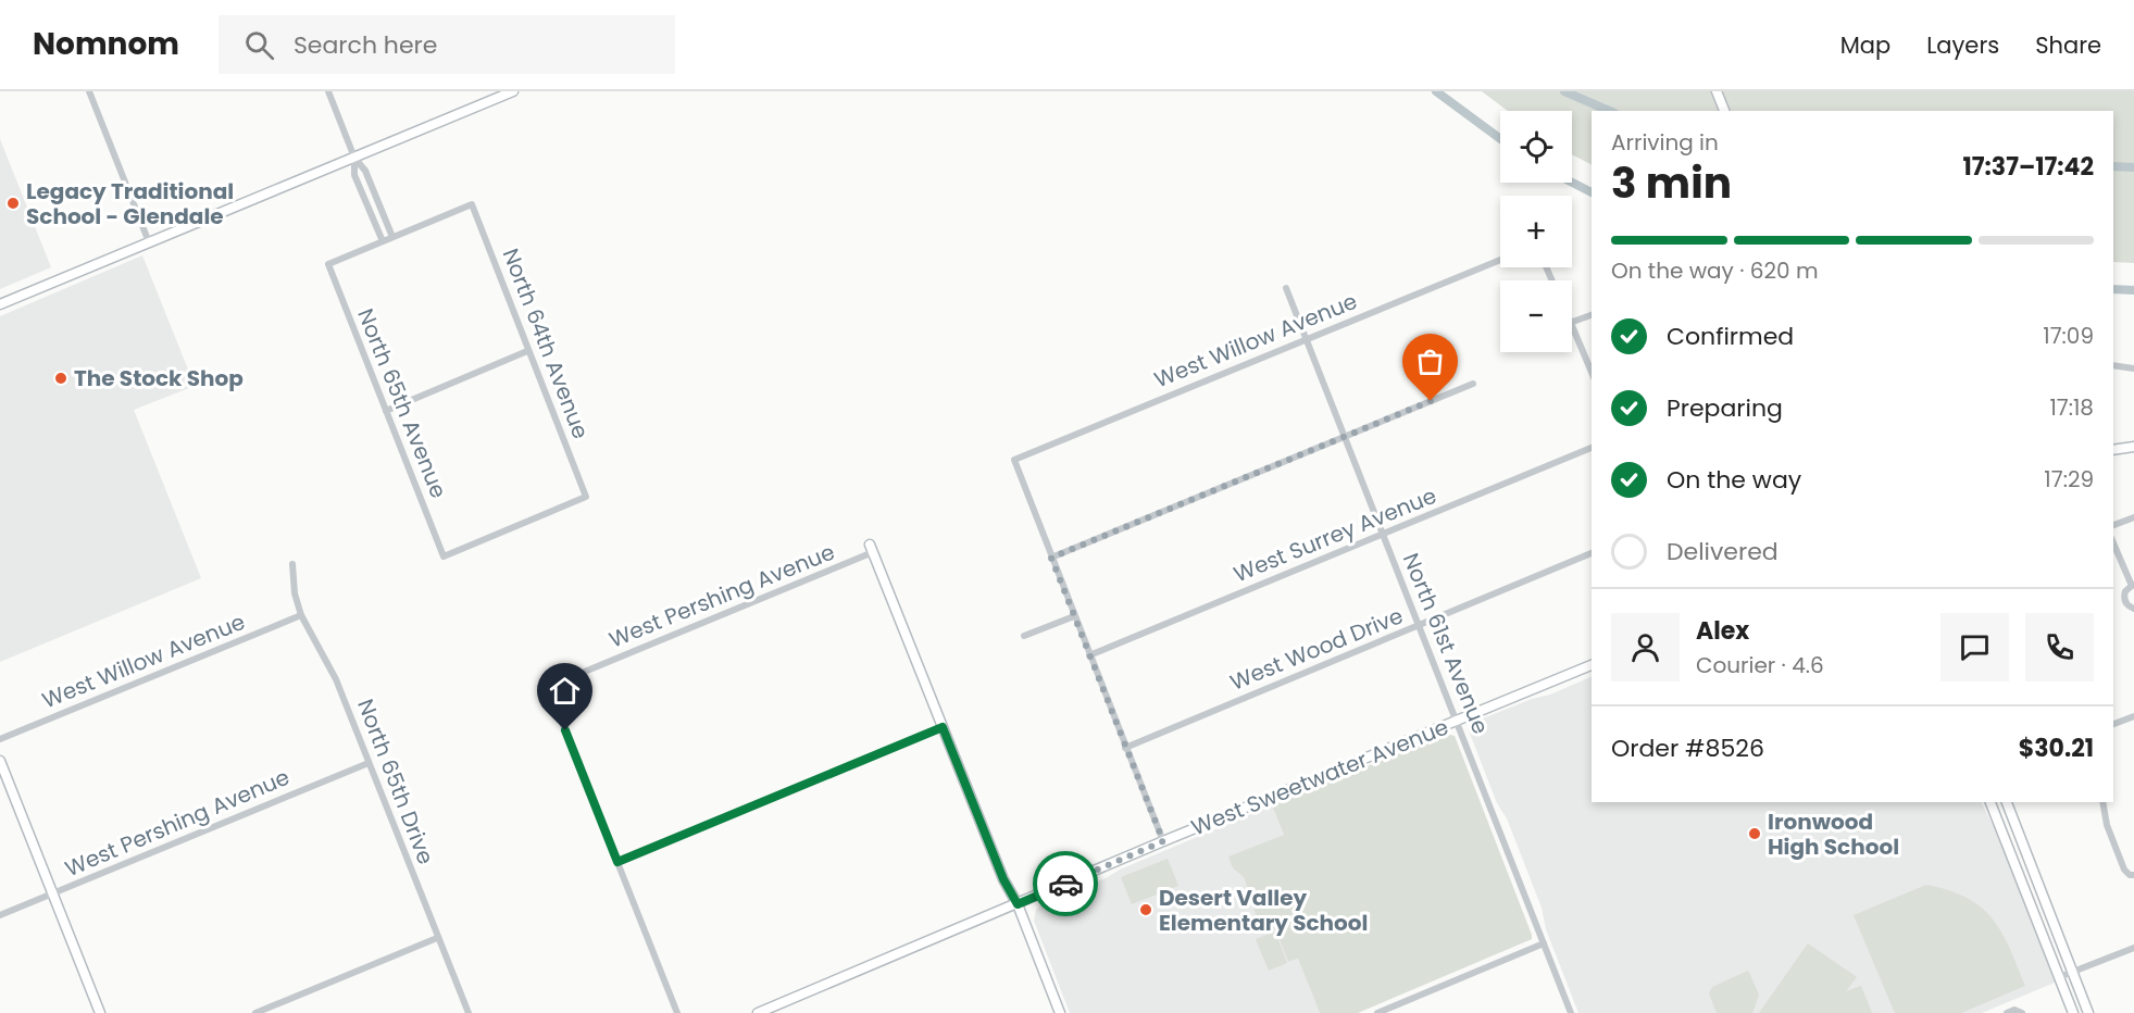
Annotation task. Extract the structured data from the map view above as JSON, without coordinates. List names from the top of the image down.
{
  "streets": {
    "street": [
      "West Willow Avenue",
      "North 64th Avenue",
      "North 65th Avenue",
      "West Surrey Avenue",
      "West Pershing Avenue",
      "North 61st Avenue",
      "West Wood Drive",
      "West Sweetwater Avenue",
      "North 65th Drive"
    ]
  },
  "crossings": [
    ["West Willow Avenue", "North 61st Avenue"],
    ["West Willow Avenue", "North 65th Drive"],
    ["North 64th Avenue", "North 65th Avenue"],
    ["West Surrey Avenue", "North 61st Avenue"],
    ["West Pershing Avenue", "North 65th Drive"],
    ["North 61st Avenue", "West Wood Drive"],
    ["North 61st Avenue", "West Sweetwater Avenue"]
  ],
  "places": [
    "Legacy Traditional School - Glendale",
    "The Stock Shop",
    "Ironwood High School",
    "Desert Valley Elementary School"
  ],
  "page": {
    "header": "Nomnom",
    "search": "Search here",
    "nav": ["Map", "Layers", "Share"],
    "map_buttons": ["+", "−"],
    "heading": ["3 min", "Arriving in", "17:37–17:42"],
    "panel": [
      "Alex",
      "Courier · 4.6",
      "Order #8526",
      "$30.21"
    ],
    "bar": "On the way · 620 m",
    "list": [
      ["Confirmed", "17:09"],
      ["Preparing", "17:18"],
      ["On the way", "17:29"],
      "Delivered"
    ]
  }
}
